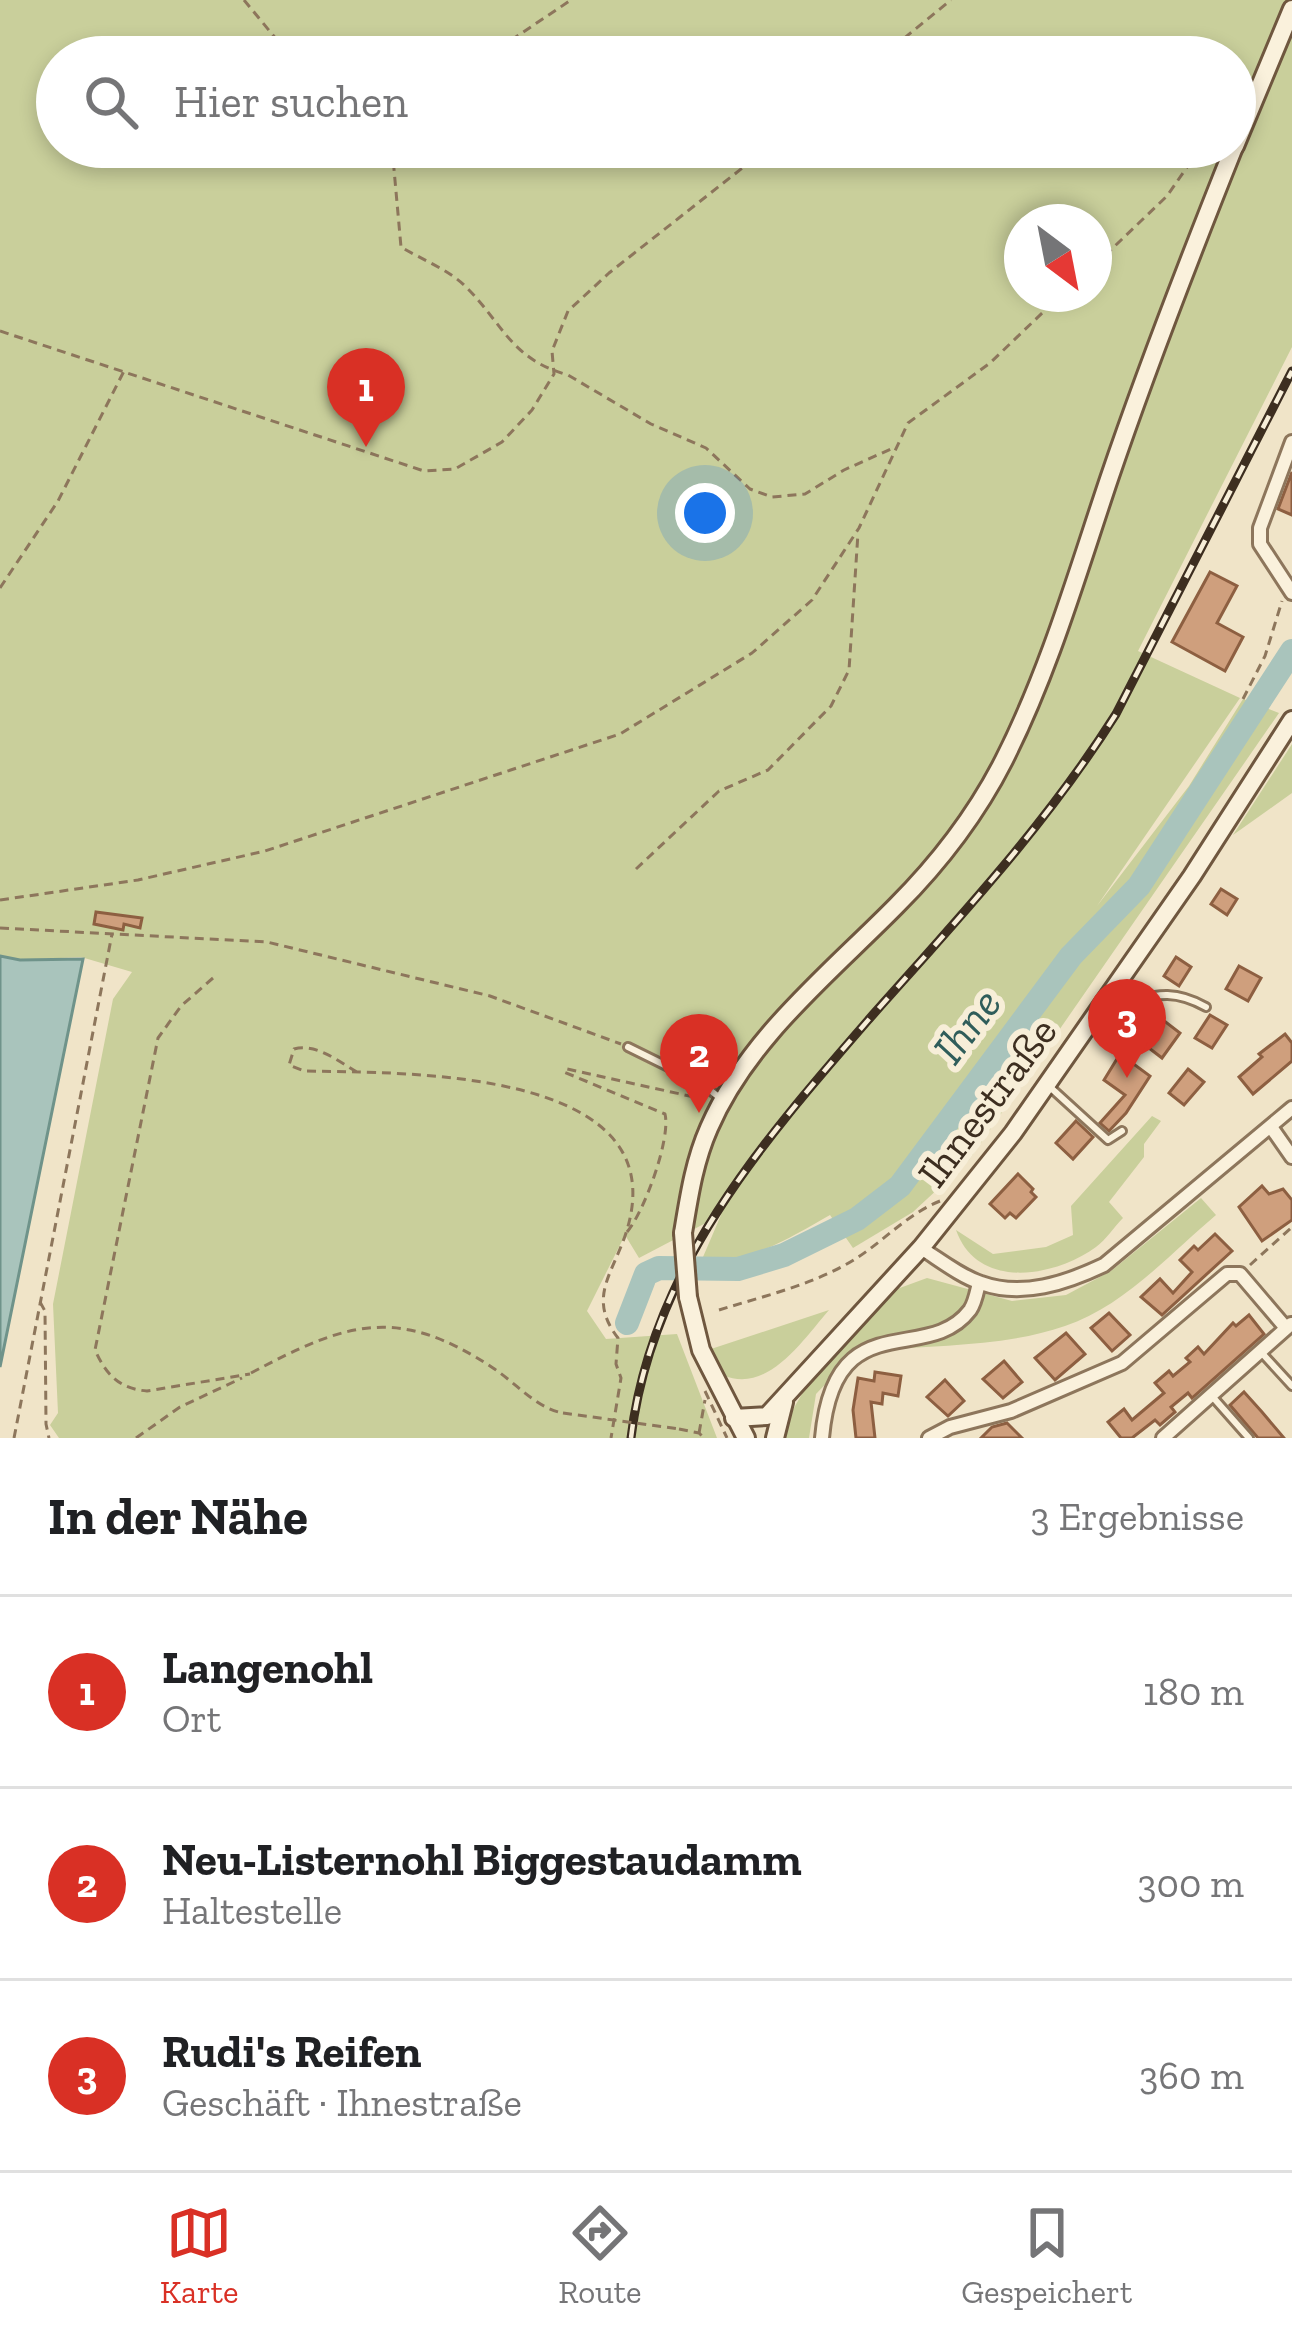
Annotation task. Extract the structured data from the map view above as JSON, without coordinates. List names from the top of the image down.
{
  "streets": {
    "main road": ["Ihnestraße"]
  },
  "water": ["Ihne"],
  "north": "bottom right",
  "page": {
    "search": "Hier suchen",
    "pins": ["1", "3", "2"],
    "heading": ["In der Nähe", "3 Ergebnisse"],
    "list": [
      {
        "mark": "1",
        "name": "Langenohl",
        "note": "Ort",
        "value": "180 m"
      },
      {
        "mark": "2",
        "name": "Neu-Listernohl Biggestaudamm",
        "note": "Haltestelle",
        "value": "300 m"
      },
      {
        "mark": "3",
        "name": "Rudi's Reifen",
        "note": "Geschäft · Ihnestraße",
        "value": "360 m"
      }
    ],
    "nav": ["Karte", "Route", "Gespeichert"]
  }
}
